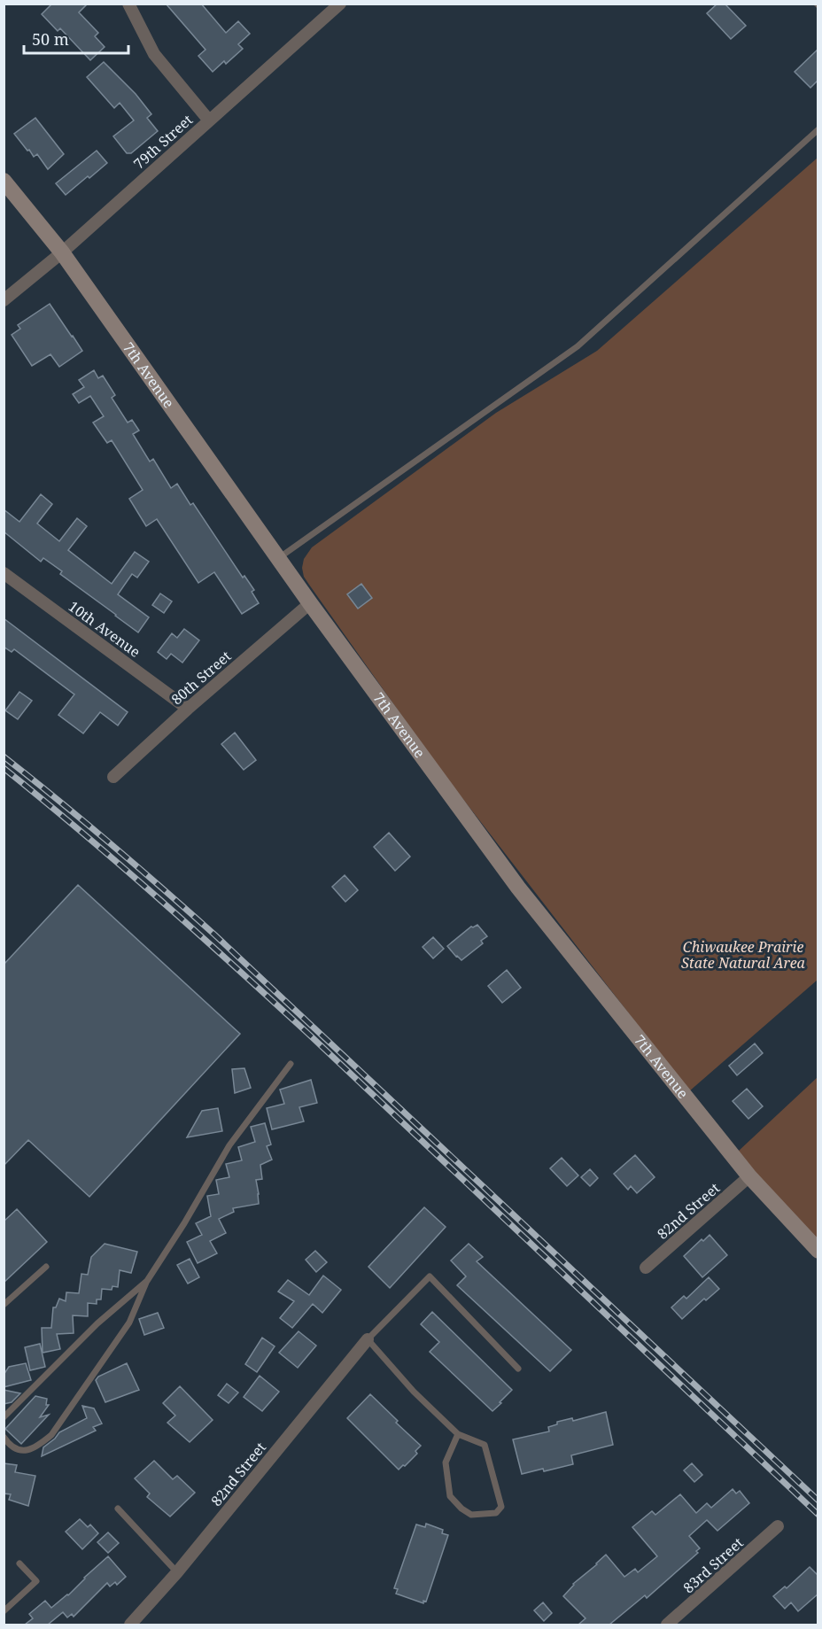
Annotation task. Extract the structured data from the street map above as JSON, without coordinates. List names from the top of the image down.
{
  "streets": {
    "street": [
      "79th Street",
      "7th Avenue",
      "10th Avenue",
      "80th Street",
      "82nd Street",
      "83rd Street"
    ]
  },
  "crossings": [
    ["79th Street", "7th Avenue"],
    ["7th Avenue", "80th Street"],
    ["7th Avenue", "82nd Street"],
    ["10th Avenue", "80th Street"]
  ],
  "parks": ["Chiwaukee Prairie State Natural Area"],
  "scale_bar": "50 m"
}
